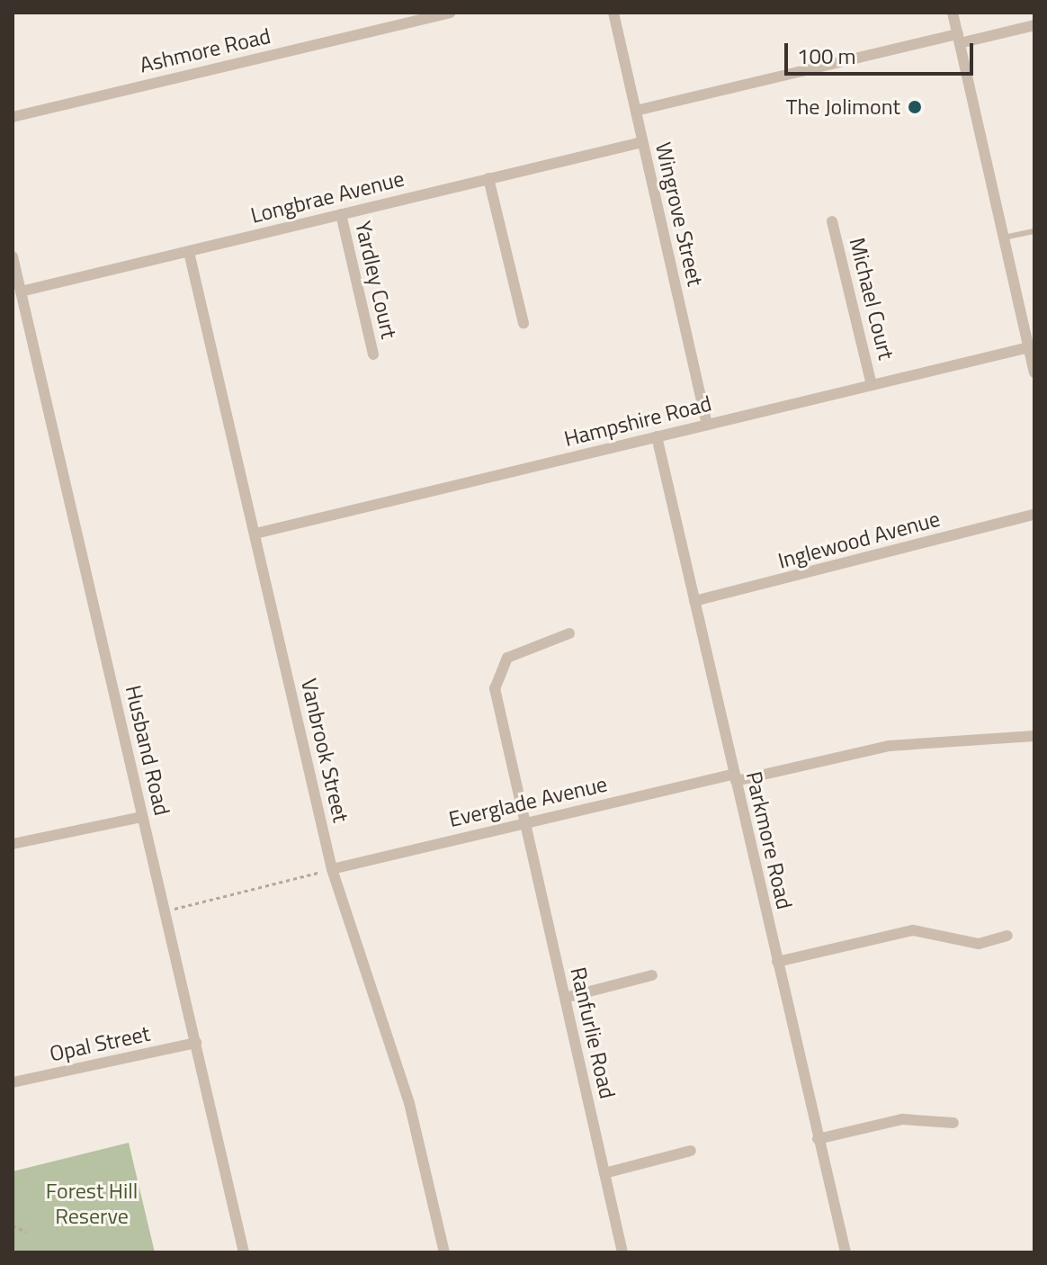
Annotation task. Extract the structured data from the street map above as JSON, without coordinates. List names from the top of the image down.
{
  "streets": {
    "street": [
      "Ashmore Road",
      "Longbrae Avenue",
      "Wingrove Street",
      "Yardley Court",
      "Michael Court",
      "Hampshire Road",
      "Inglewood Avenue",
      "Husband Road",
      "Vanbrook Street",
      "Everglade Avenue",
      "Parkmore Road",
      "Ranfurlie Road",
      "Opal Street"
    ]
  },
  "crossings": [
    ["Longbrae Avenue", "Wingrove Street"],
    ["Longbrae Avenue", "Yardley Court"],
    ["Longbrae Avenue", "Husband Road"],
    ["Longbrae Avenue", "Vanbrook Street"],
    ["Wingrove Street", "Hampshire Road"],
    ["Michael Court", "Hampshire Road"],
    ["Hampshire Road", "Vanbrook Street"],
    ["Hampshire Road", "Parkmore Road"],
    ["Inglewood Avenue", "Parkmore Road"],
    ["Husband Road", "Opal Street"],
    ["Vanbrook Street", "Everglade Avenue"],
    ["Everglade Avenue", "Parkmore Road"],
    ["Everglade Avenue", "Ranfurlie Road"]
  ],
  "parks": ["Forest Hill Reserve"],
  "places": ["The Jolimont"],
  "scale_bar": "100 m"
}
